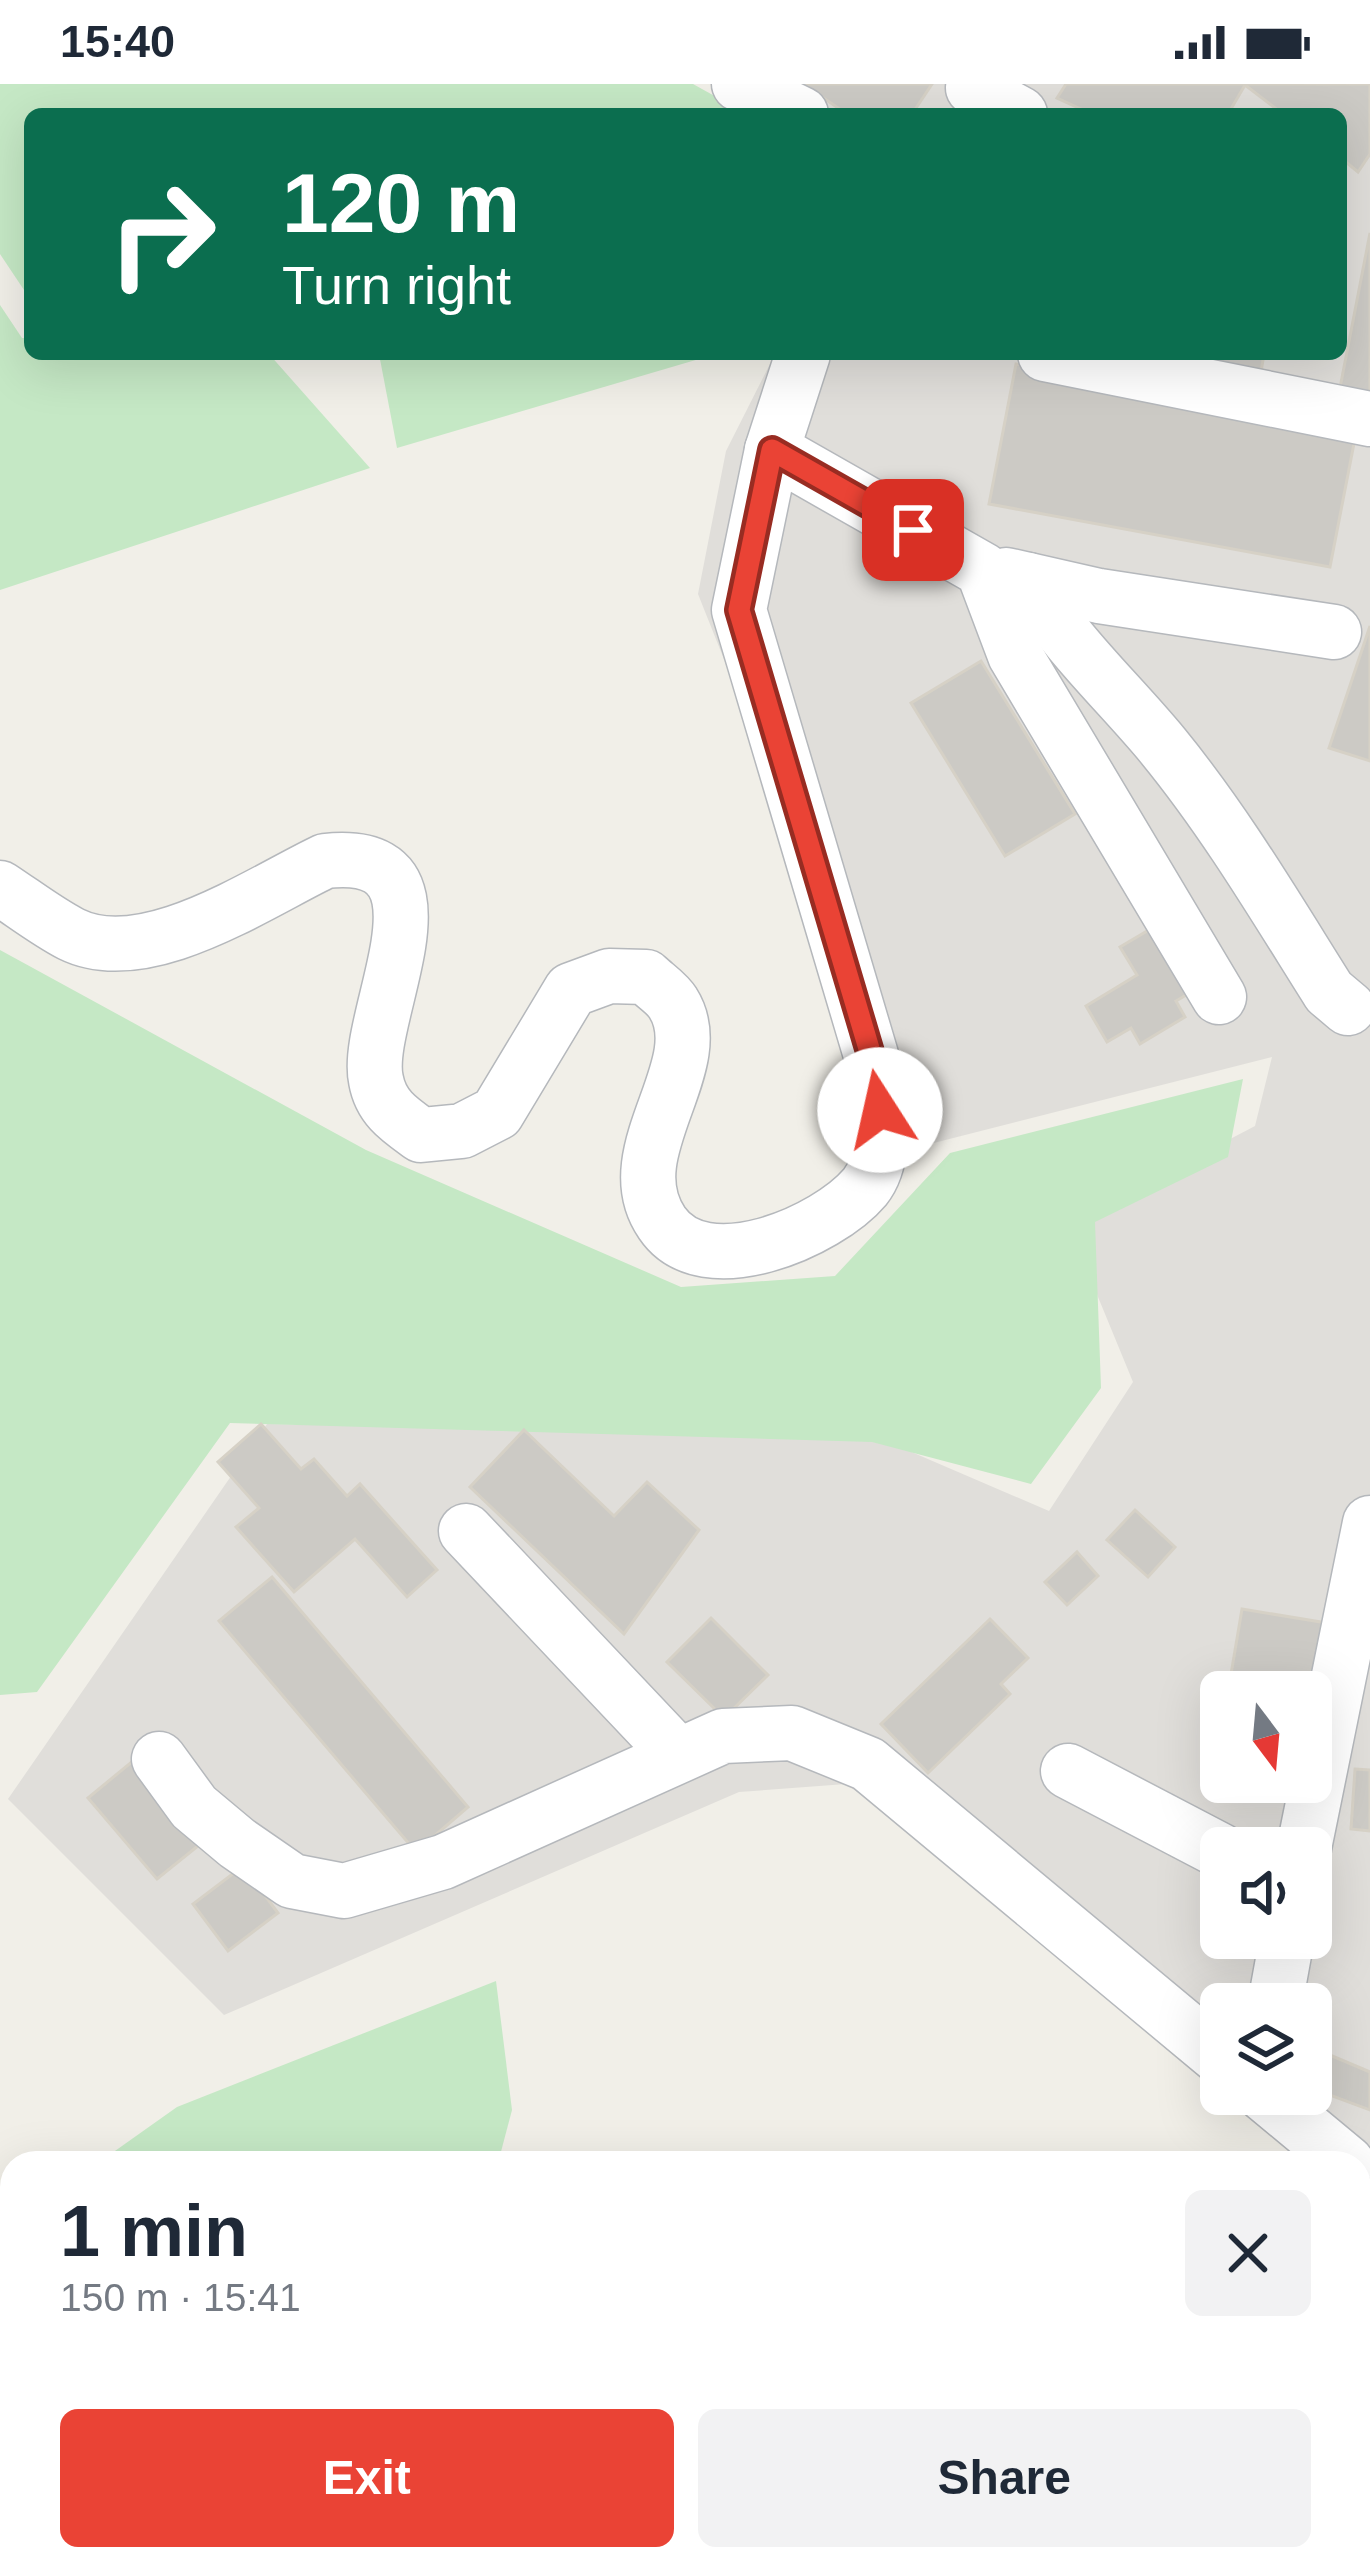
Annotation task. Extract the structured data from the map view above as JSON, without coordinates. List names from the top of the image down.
{
  "north": "bottom",
  "page": {
    "status": "15:40",
    "turn": ["120 m", "Turn right"],
    "heading": ["1 min", "150 m · 15:41"],
    "buttons": ["Exit", "Share"]
  }
}
